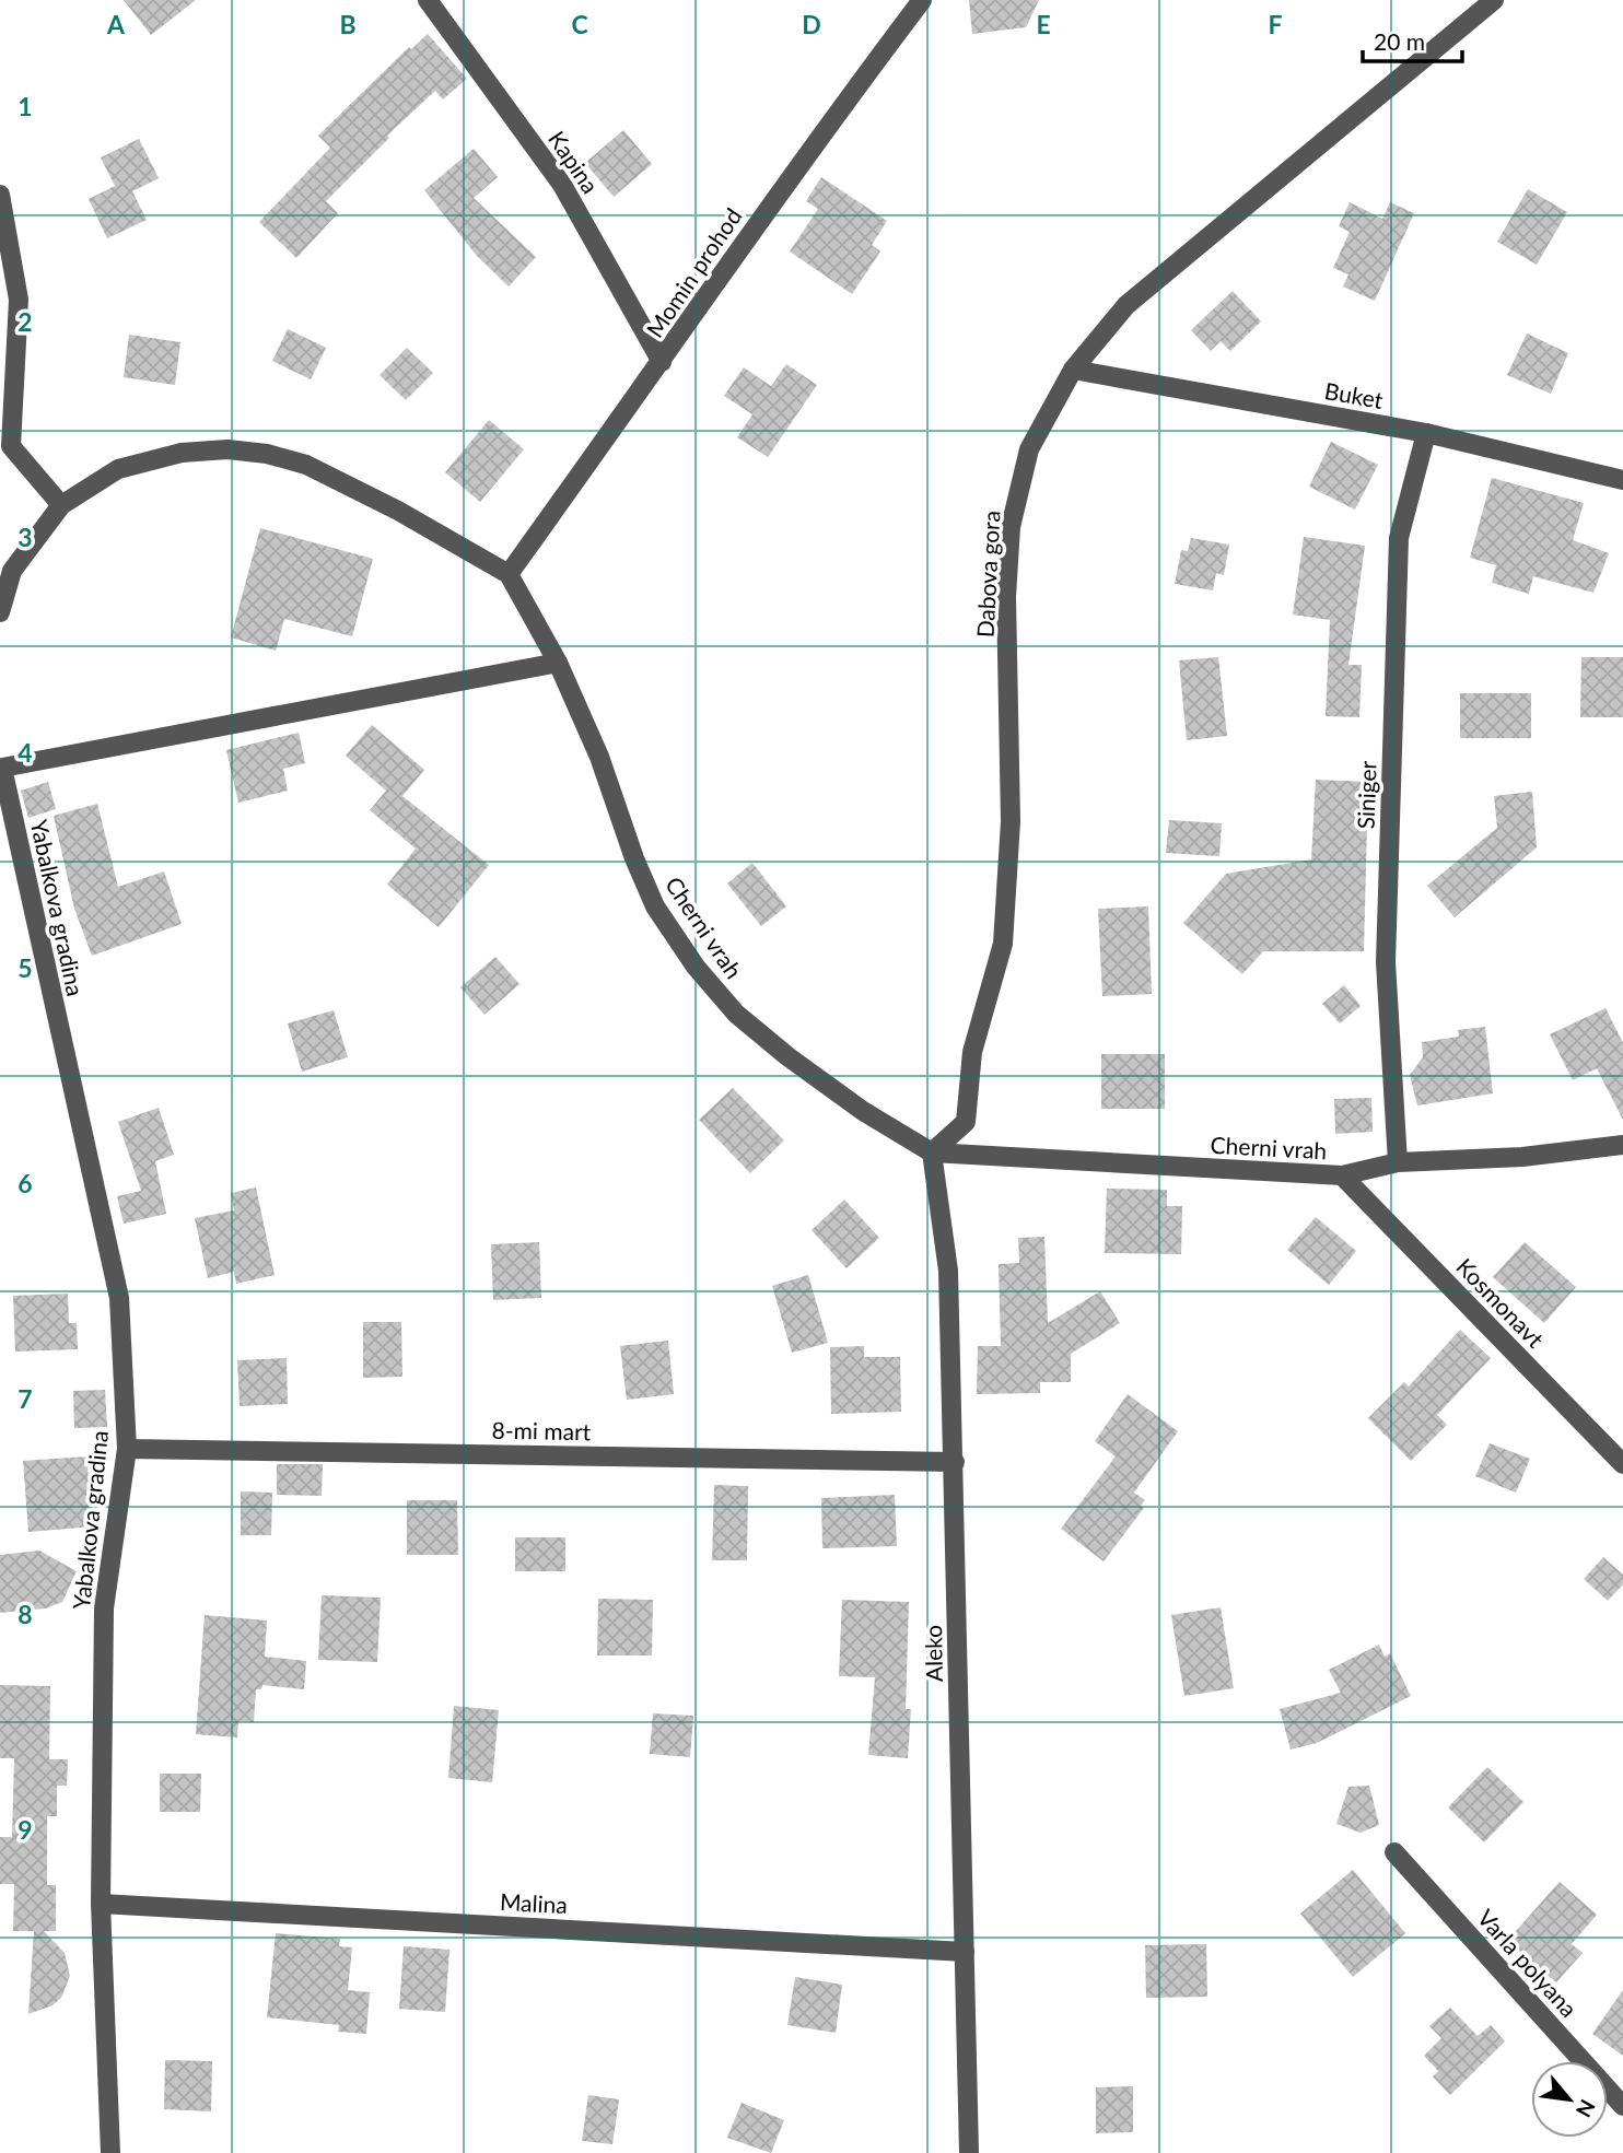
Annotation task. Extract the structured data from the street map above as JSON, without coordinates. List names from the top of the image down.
{
  "streets": {
    "street": [
      "Kapina",
      "Momin prohod",
      "Buket",
      "Dabova gora",
      "Siniger",
      "Yabalkova gradina",
      "Cherni vrah",
      "Kosmonavt",
      "8-mi mart",
      "Aleko",
      "Malina",
      "Varla polyana"
    ]
  },
  "crossings": [
    ["Kapina", "Momin prohod"],
    ["Momin prohod", "Cherni vrah"],
    ["Buket", "Dabova gora"],
    ["Buket", "Siniger"],
    ["Dabova gora", "Cherni vrah"],
    ["Dabova gora", "Aleko"],
    ["Siniger", "Cherni vrah"],
    ["Yabalkova gradina", "8-mi mart"],
    ["Yabalkova gradina", "Malina"],
    ["Cherni vrah", "Kosmonavt"],
    ["Cherni vrah", "Aleko"],
    ["8-mi mart", "Aleko"],
    ["Aleko", "Malina"]
  ],
  "scale_bar": "20 m",
  "north": "bottom right",
  "grid": {
    "columns": [
      "A",
      "B",
      "C",
      "D",
      "E",
      "F"
    ],
    "rows": [
      "1",
      "2",
      "3",
      "4",
      "5",
      "6",
      "7",
      "8",
      "9"
    ]
  }
}
